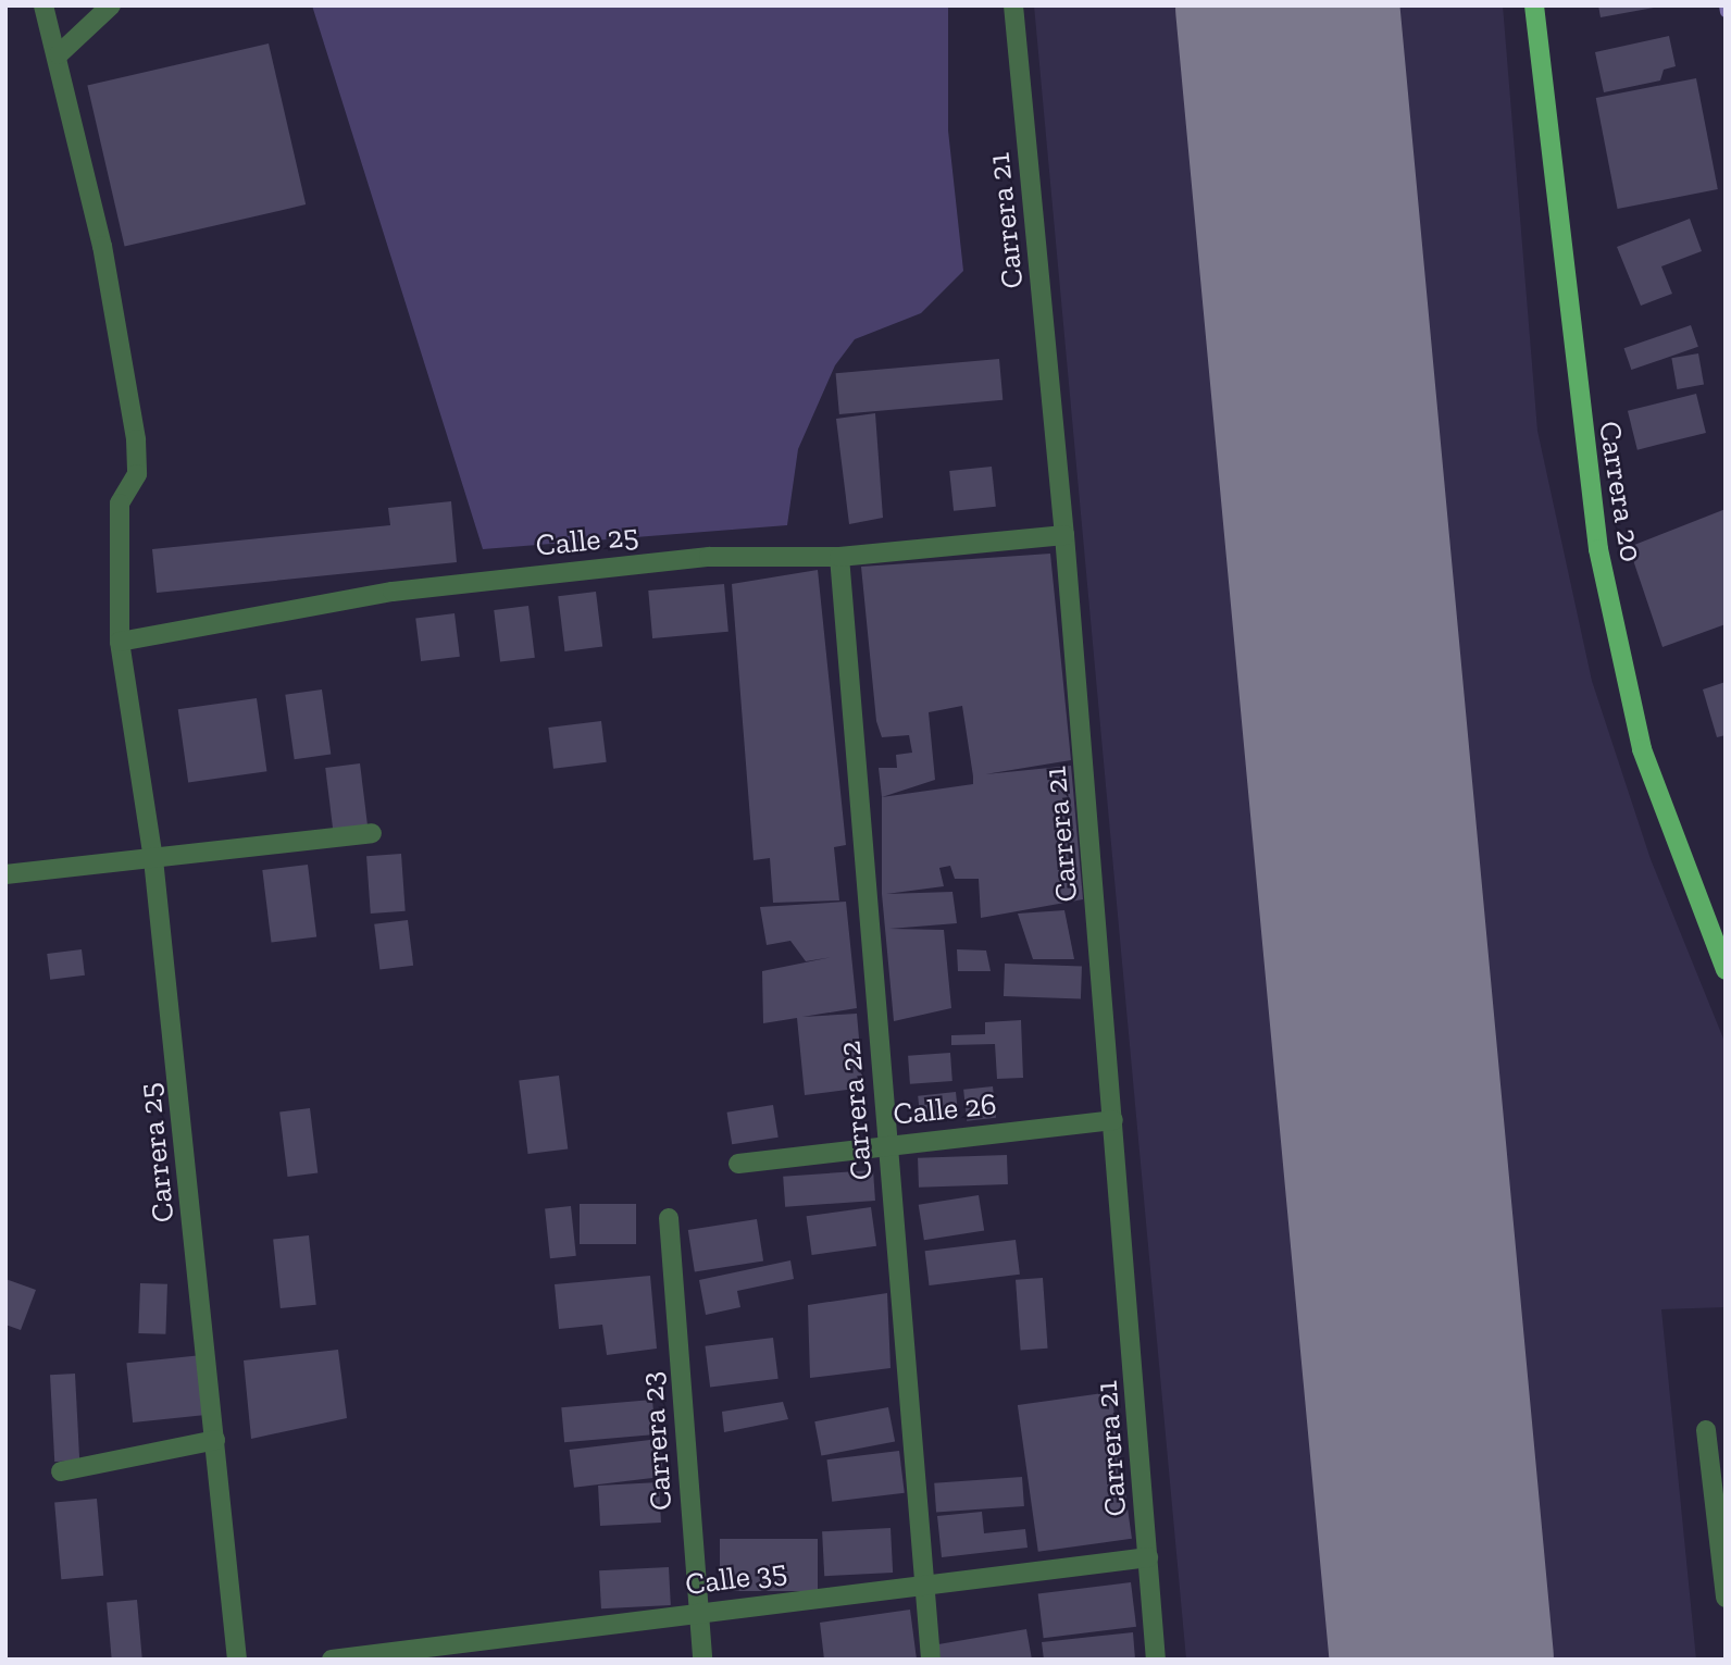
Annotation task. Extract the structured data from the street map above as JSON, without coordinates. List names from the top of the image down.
{
  "streets": {
    "main road": ["Carrera 20"],
    "street": [
      "Carrera 21",
      "Calle 25",
      "Calle 26",
      "Carrera 22",
      "Carrera 25",
      "Carrera 23",
      "Calle 35"
    ]
  },
  "crossings": [
    ["Carrera 21", "Calle 25"],
    ["Carrera 21", "Calle 26"],
    ["Carrera 21", "Calle 35"],
    ["Calle 25", "Carrera 22"],
    ["Calle 25", "Carrera 25"],
    ["Calle 26", "Carrera 22"],
    ["Carrera 22", "Calle 35"],
    ["Carrera 23", "Calle 35"]
  ]
}
